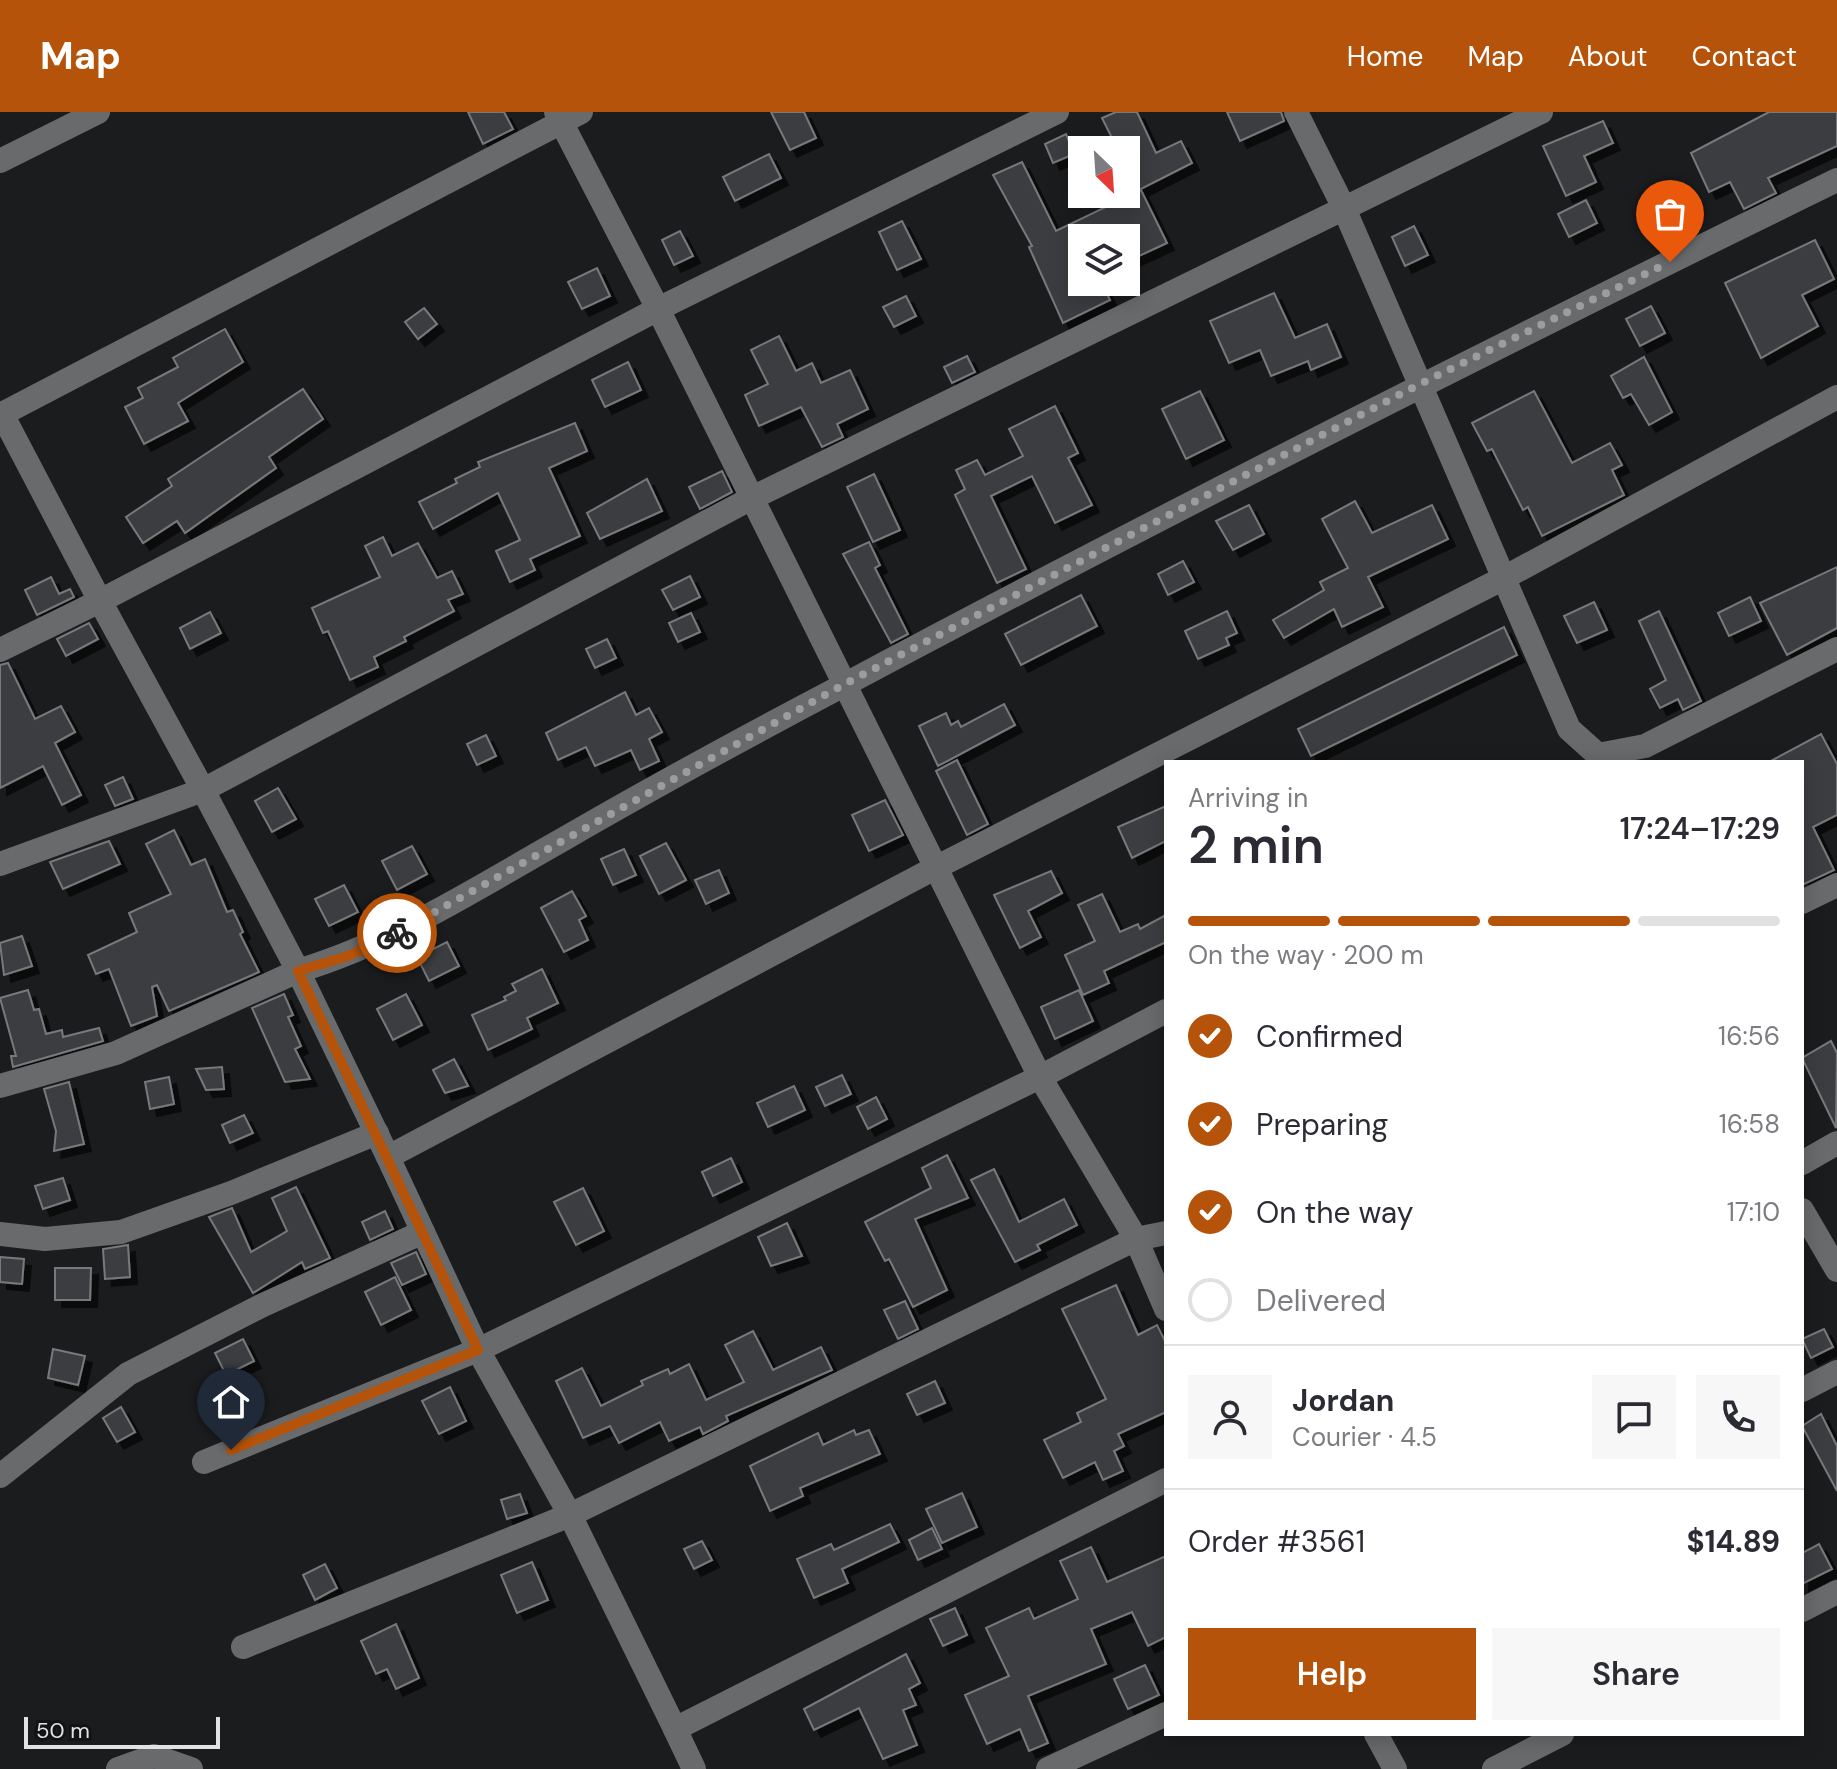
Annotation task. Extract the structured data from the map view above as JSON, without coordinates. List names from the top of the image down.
{
  "scale_bar": "50 m",
  "north": "bottom right",
  "page": {
    "header": "Map",
    "nav": [
      "Home",
      "Map",
      "About",
      "Contact"
    ],
    "heading": ["2 min", "Arriving in", "17:24–17:29"],
    "panel": [
      "Jordan",
      "Courier · 4.5",
      "Order #3561",
      "$14.89"
    ],
    "bar": "On the way · 200 m",
    "list": [
      ["Confirmed", "16:56"],
      ["Preparing", "16:58"],
      ["On the way", "17:10"],
      "Delivered"
    ],
    "buttons": ["Help", "Share"],
    "scale": "50 m"
  }
}
